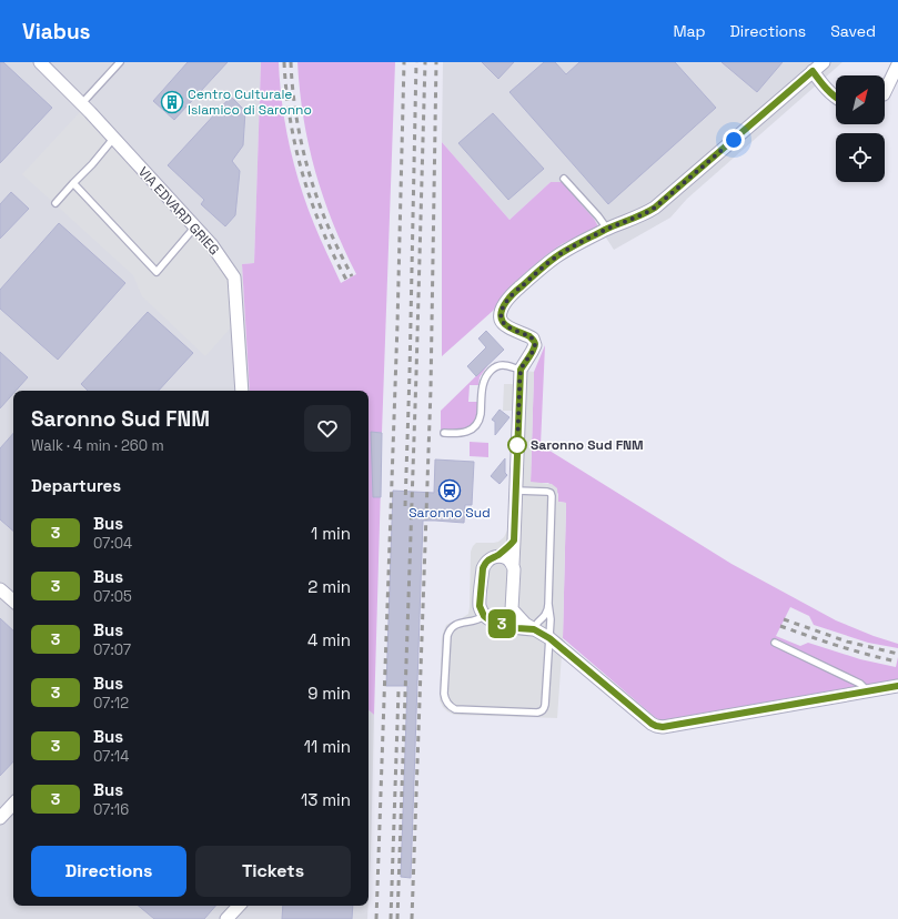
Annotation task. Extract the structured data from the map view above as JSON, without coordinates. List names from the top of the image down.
{
  "streets": {
    "street": ["VIA EDVARD GRIEG"]
  },
  "places": {
    "building": ["Centro Culturale Islamico di Saronno"],
    "other": ["Saronno Sud FNM"],
    "station": ["Saronno Sud"]
  },
  "lines": ["bus line 3"],
  "north": "top right",
  "page": {
    "header": "Viabus",
    "nav": ["Map", "Directions", "Saved"],
    "on_map": "3",
    "heading": [
      ["Saronno Sud FNM", "Walk · 4 min · 260 m"],
      "Departures"
    ],
    "list": [
      {
        "mark": "3",
        "name": "Bus",
        "note": "07:04",
        "value": "1 min"
      },
      {
        "mark": "3",
        "name": "Bus",
        "note": "07:05",
        "value": "2 min"
      },
      {
        "mark": "3",
        "name": "Bus",
        "note": "07:07",
        "value": "4 min"
      },
      {
        "mark": "3",
        "name": "Bus",
        "note": "07:12",
        "value": "9 min"
      },
      {
        "mark": "3",
        "name": "Bus",
        "note": "07:14",
        "value": "11 min"
      },
      {
        "mark": "3",
        "name": "Bus",
        "note": "07:16",
        "value": "13 min"
      }
    ],
    "buttons": ["Directions", "Tickets"]
  }
}
